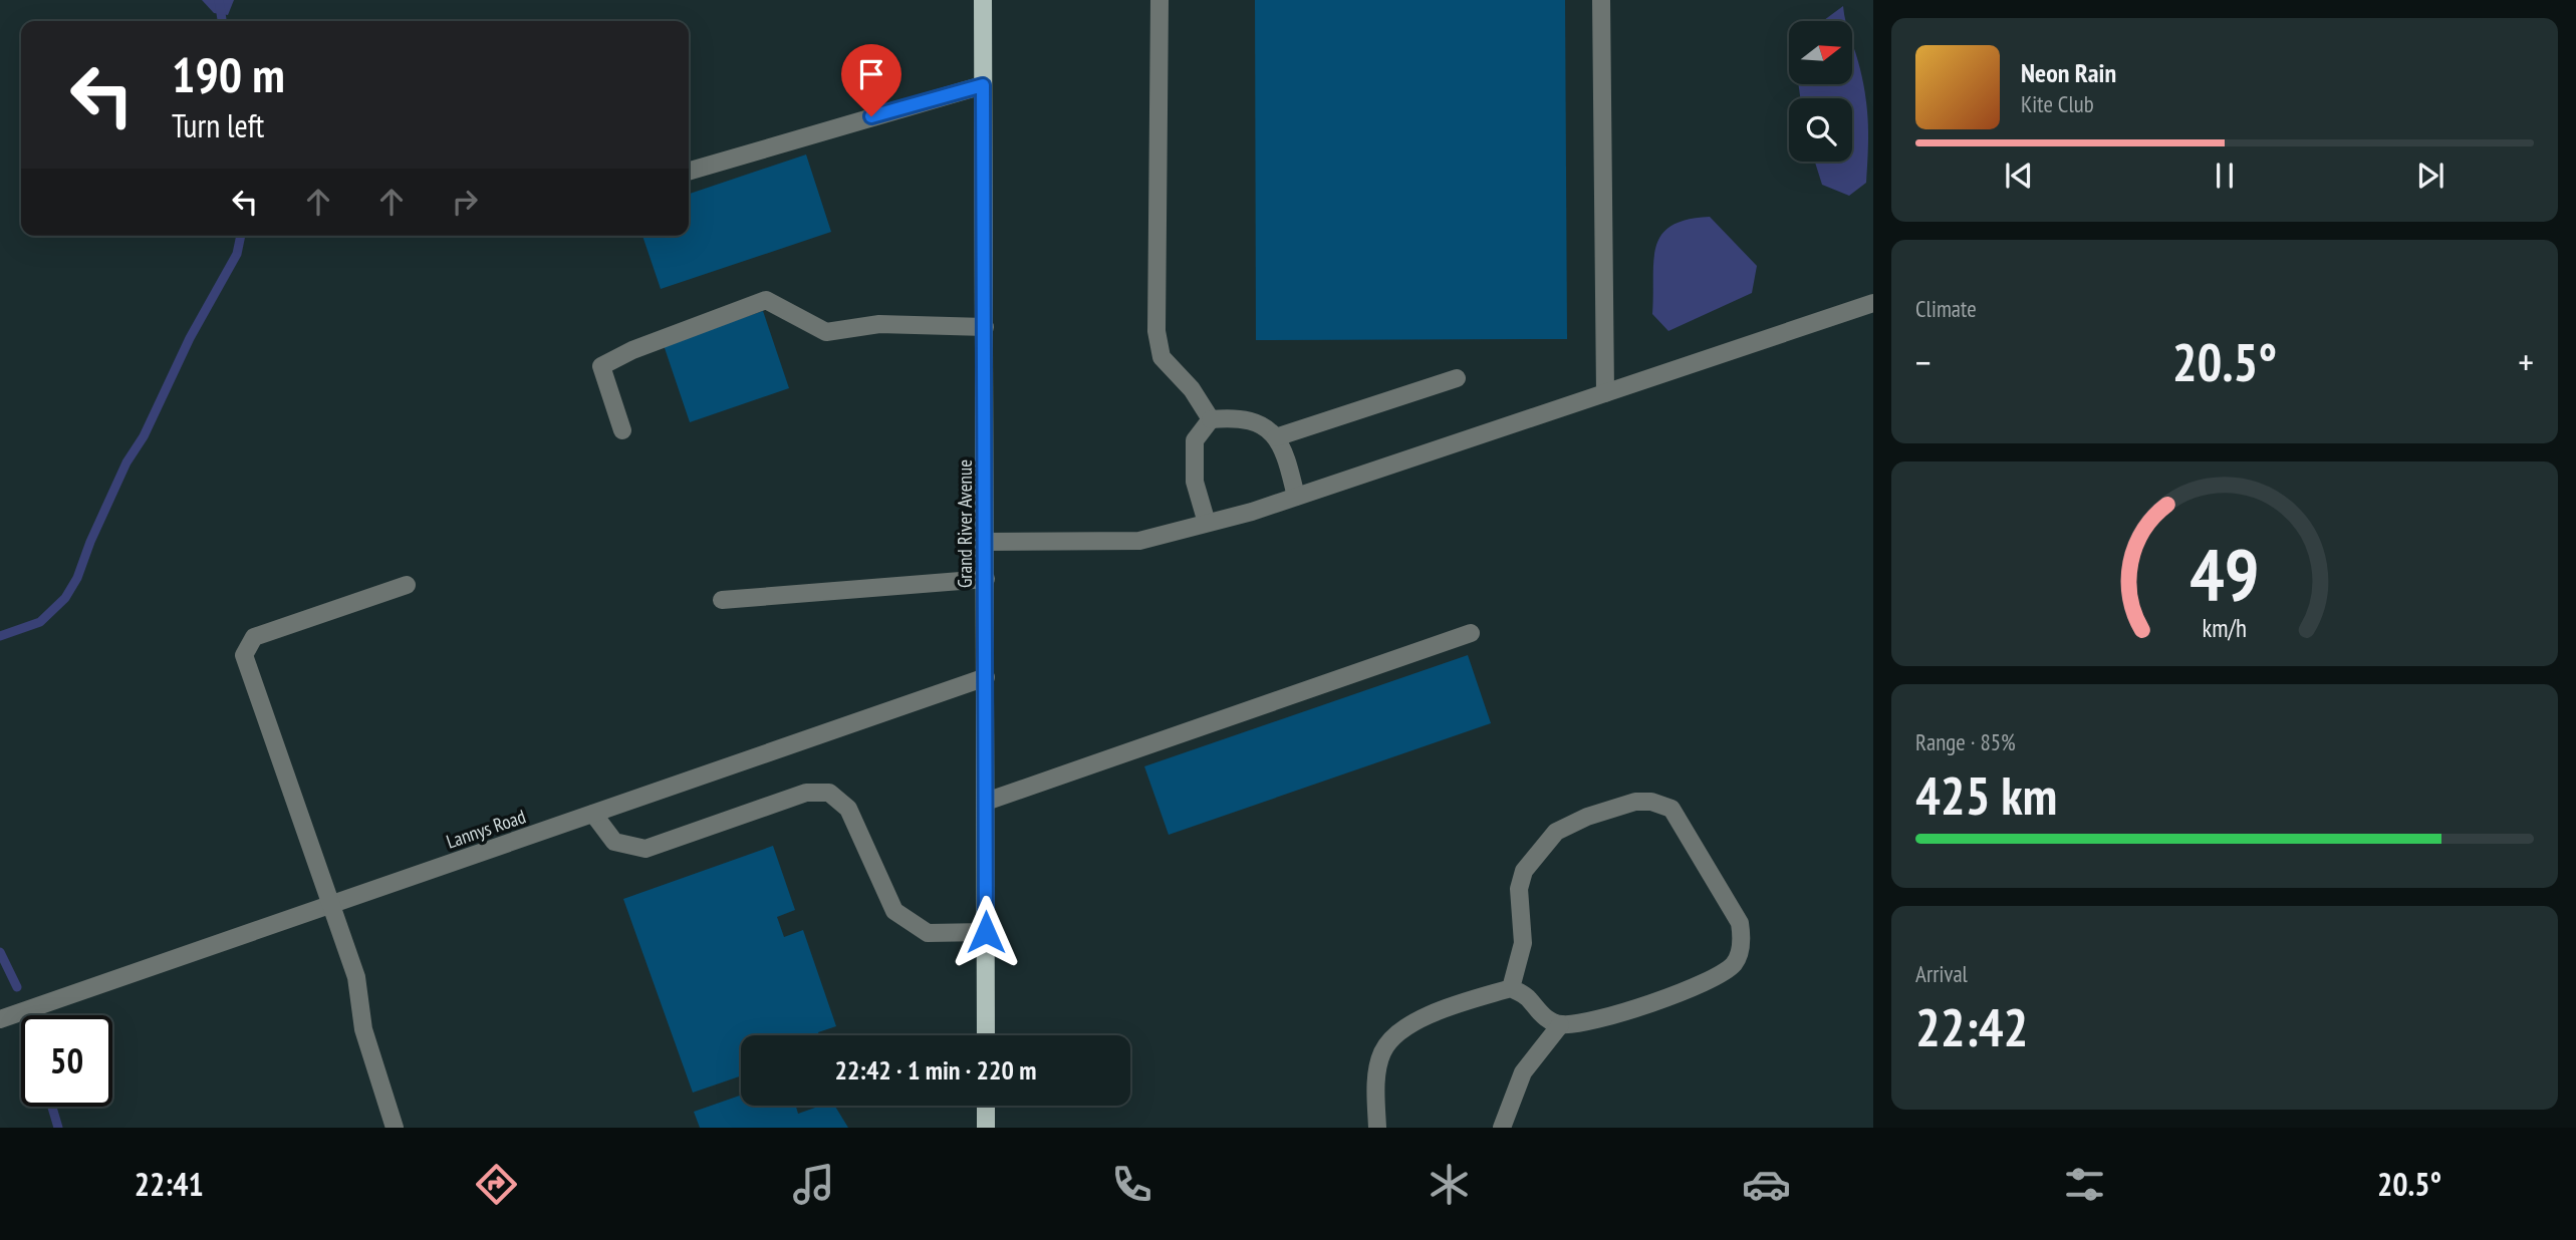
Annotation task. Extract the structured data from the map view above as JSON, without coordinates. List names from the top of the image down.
{
  "streets": {
    "main road": ["Grand River Avenue"],
    "street": ["Lannys Road"]
  },
  "crossings": [
    ["Grand River Avenue", "Lannys Road"]
  ],
  "north": "right",
  "page": {
    "turn": ["190 m", "Turn left"],
    "song": ["Neon Rain", "Kite Club"],
    "tile": [
      "Climate",
      ["Range · 85%", "425 km"],
      ["Arrival", "22:42"]
    ],
    "heat": ["−", "20.5°", "+"],
    "limit": "50",
    "trip": "22:42 · 1 min · 220 m",
    "tabs": ["22:41", "20.5°"],
    "gauge": ["49", "km/h"]
  }
}
